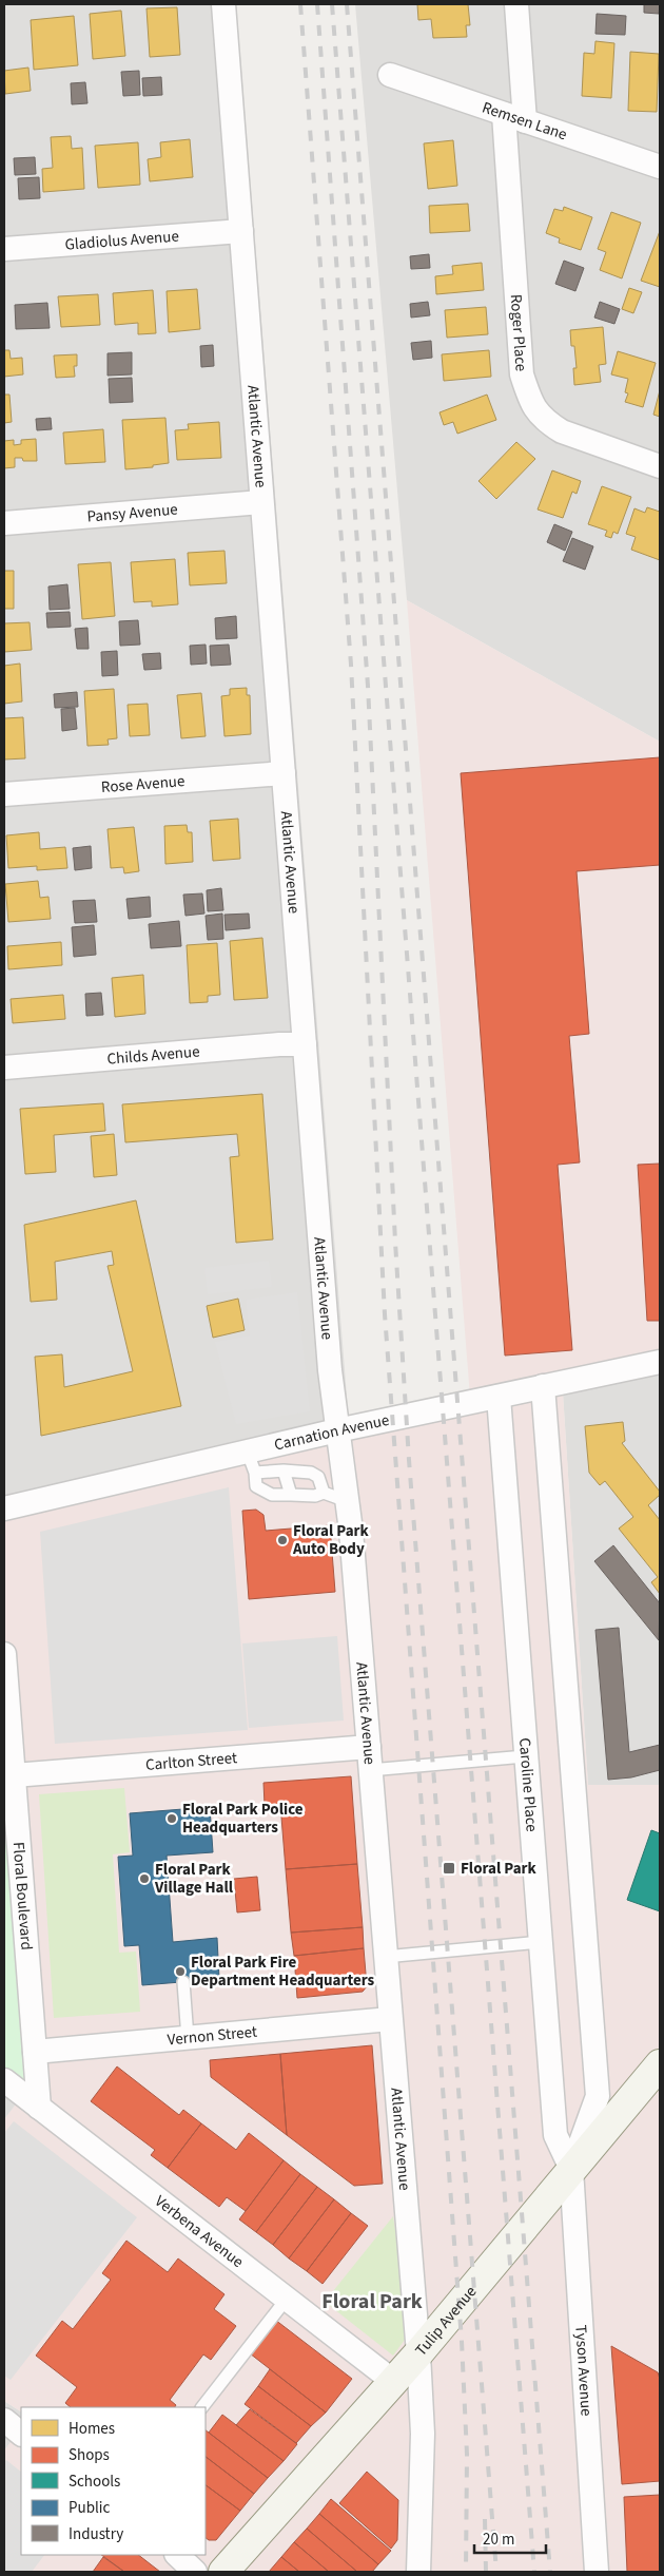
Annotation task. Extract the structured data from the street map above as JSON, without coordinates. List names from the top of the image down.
{
  "streets": {
    "main road": ["Tulip Avenue"],
    "street": [
      "Remsen Lane",
      "Gladiolus Avenue",
      "Roger Place",
      "Atlantic Avenue",
      "Pansy Avenue",
      "Rose Avenue",
      "Childs Avenue",
      "Carnation Avenue",
      "Carlton Street",
      "Caroline Place",
      "Floral Boulevard",
      "Vernon Street",
      "Verbena Avenue",
      "Tyson Avenue"
    ]
  },
  "crossings": [
    ["Remsen Lane", "Roger Place"],
    ["Gladiolus Avenue", "Atlantic Avenue"],
    ["Atlantic Avenue", "Pansy Avenue"],
    ["Atlantic Avenue", "Rose Avenue"],
    ["Atlantic Avenue", "Childs Avenue"],
    ["Atlantic Avenue", "Carnation Avenue"],
    ["Atlantic Avenue", "Carlton Street"],
    ["Atlantic Avenue", "Vernon Street"],
    ["Atlantic Avenue", "Tulip Avenue"],
    ["Carnation Avenue", "Caroline Place"],
    ["Carlton Street", "Floral Boulevard"],
    ["Caroline Place", "Tulip Avenue"],
    ["Caroline Place", "Tyson Avenue"],
    ["Floral Boulevard", "Vernon Street"],
    ["Floral Boulevard", "Verbena Avenue"],
    ["Verbena Avenue", "Tulip Avenue"],
    ["Tulip Avenue", "Tyson Avenue"]
  ],
  "districts": ["Floral Park"],
  "places": {
    "other": [
      "Floral Park Auto Body",
      "Floral Park Police Headquarters",
      "Floral Park Village Hall",
      "Floral Park Fire Department Headquarters"
    ],
    "transit": ["Floral Park"]
  },
  "legend": [
    "Homes",
    "Shops",
    "Schools",
    "Public",
    "Industry"
  ],
  "scale_bar": "20 m"
}
